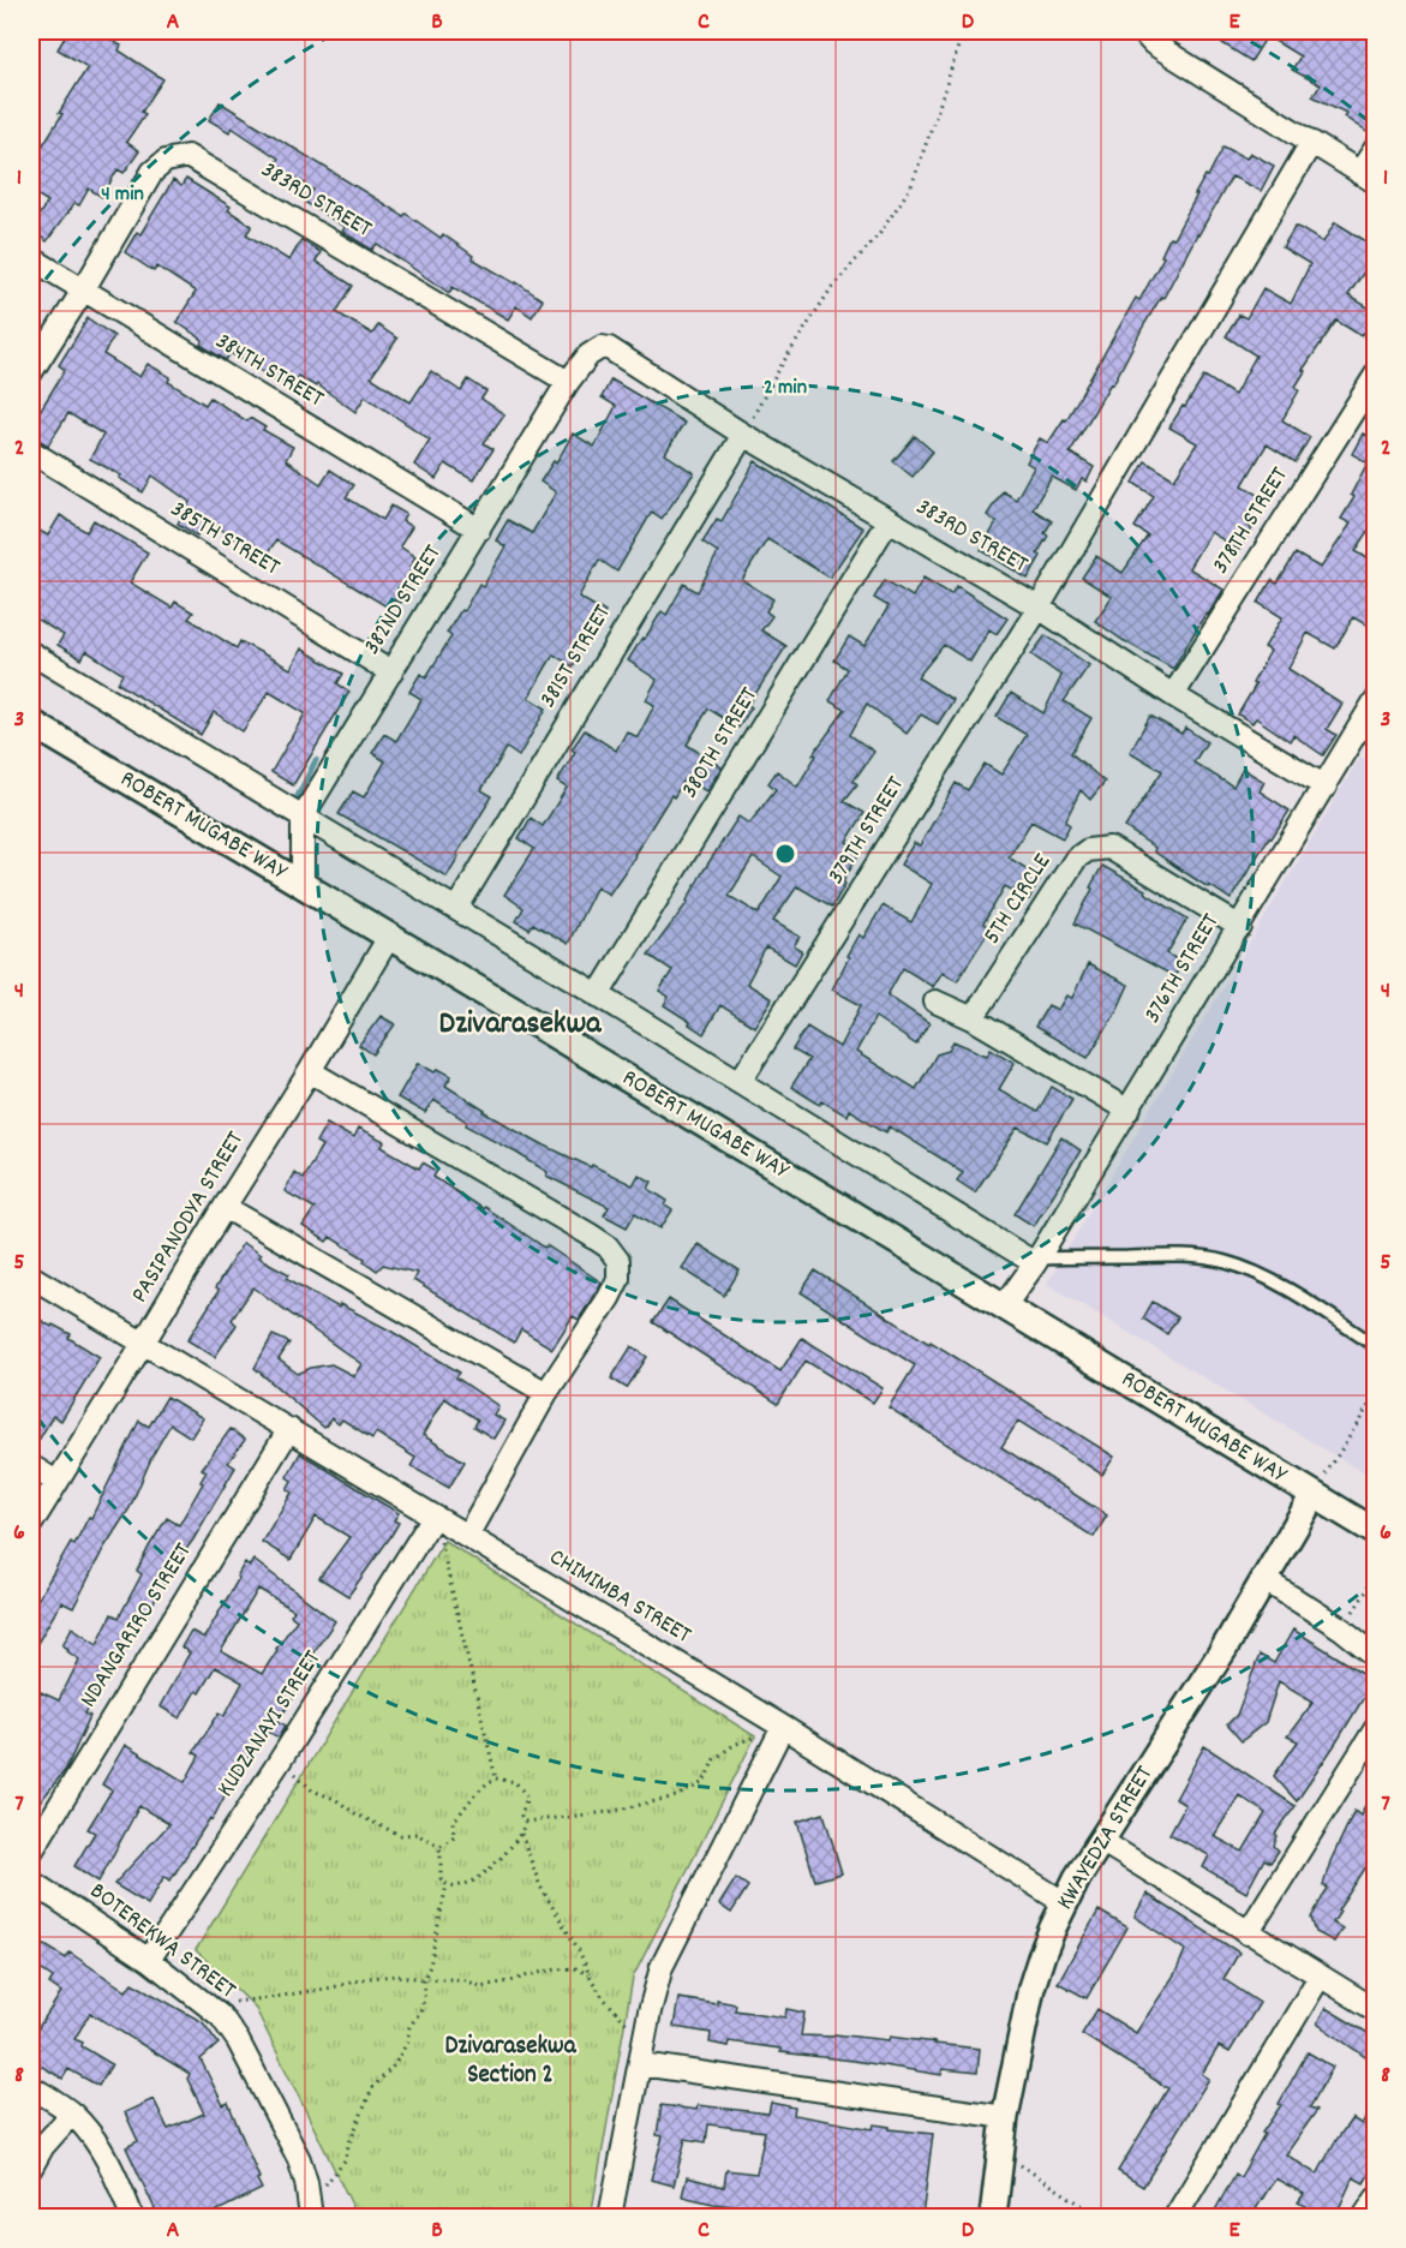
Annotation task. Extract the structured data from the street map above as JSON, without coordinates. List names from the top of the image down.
{
  "streets": {
    "street": [
      "383RD STREET",
      "384TH STREET",
      "378TH STREET",
      "385TH STREET",
      "382ND STREET",
      "381ST STREET",
      "380TH STREET",
      "ROBERT MUGABE WAY",
      "379TH STREET",
      "5TH CIRCLE",
      "376TH STREET",
      "PASIPANODYA STREET",
      "CHIMIMBA STREET",
      "NDANGARIRO STREET",
      "KUDZANAYI STREET",
      "KWAYEDZA STREET",
      "BOTEREKWA STREET"
    ]
  },
  "crossings": [
    ["383RD STREET", "384TH STREET"],
    ["383RD STREET", "378TH STREET"],
    ["383RD STREET", "382ND STREET"],
    ["383RD STREET", "381ST STREET"],
    ["383RD STREET", "380TH STREET"],
    ["383RD STREET", "379TH STREET"],
    ["383RD STREET", "376TH STREET"],
    ["384TH STREET", "382ND STREET"],
    ["385TH STREET", "382ND STREET"],
    ["ROBERT MUGABE WAY", "376TH STREET"],
    ["ROBERT MUGABE WAY", "PASIPANODYA STREET"],
    ["ROBERT MUGABE WAY", "KWAYEDZA STREET"],
    ["5TH CIRCLE", "376TH STREET"],
    ["PASIPANODYA STREET", "CHIMIMBA STREET"],
    ["CHIMIMBA STREET", "NDANGARIRO STREET"],
    ["CHIMIMBA STREET", "KUDZANAYI STREET"],
    ["CHIMIMBA STREET", "KWAYEDZA STREET"],
    ["KUDZANAYI STREET", "BOTEREKWA STREET"]
  ],
  "districts": ["Dzivarasekwa", "Dzivarasekwa Section 2"],
  "grid": {
    "columns": [
      "A",
      "B",
      "C",
      "D",
      "E"
    ],
    "rows": [
      "1",
      "2",
      "3",
      "4",
      "5",
      "6",
      "7",
      "8"
    ]
  },
  "rings": ["4 min", "2 min"]
}
